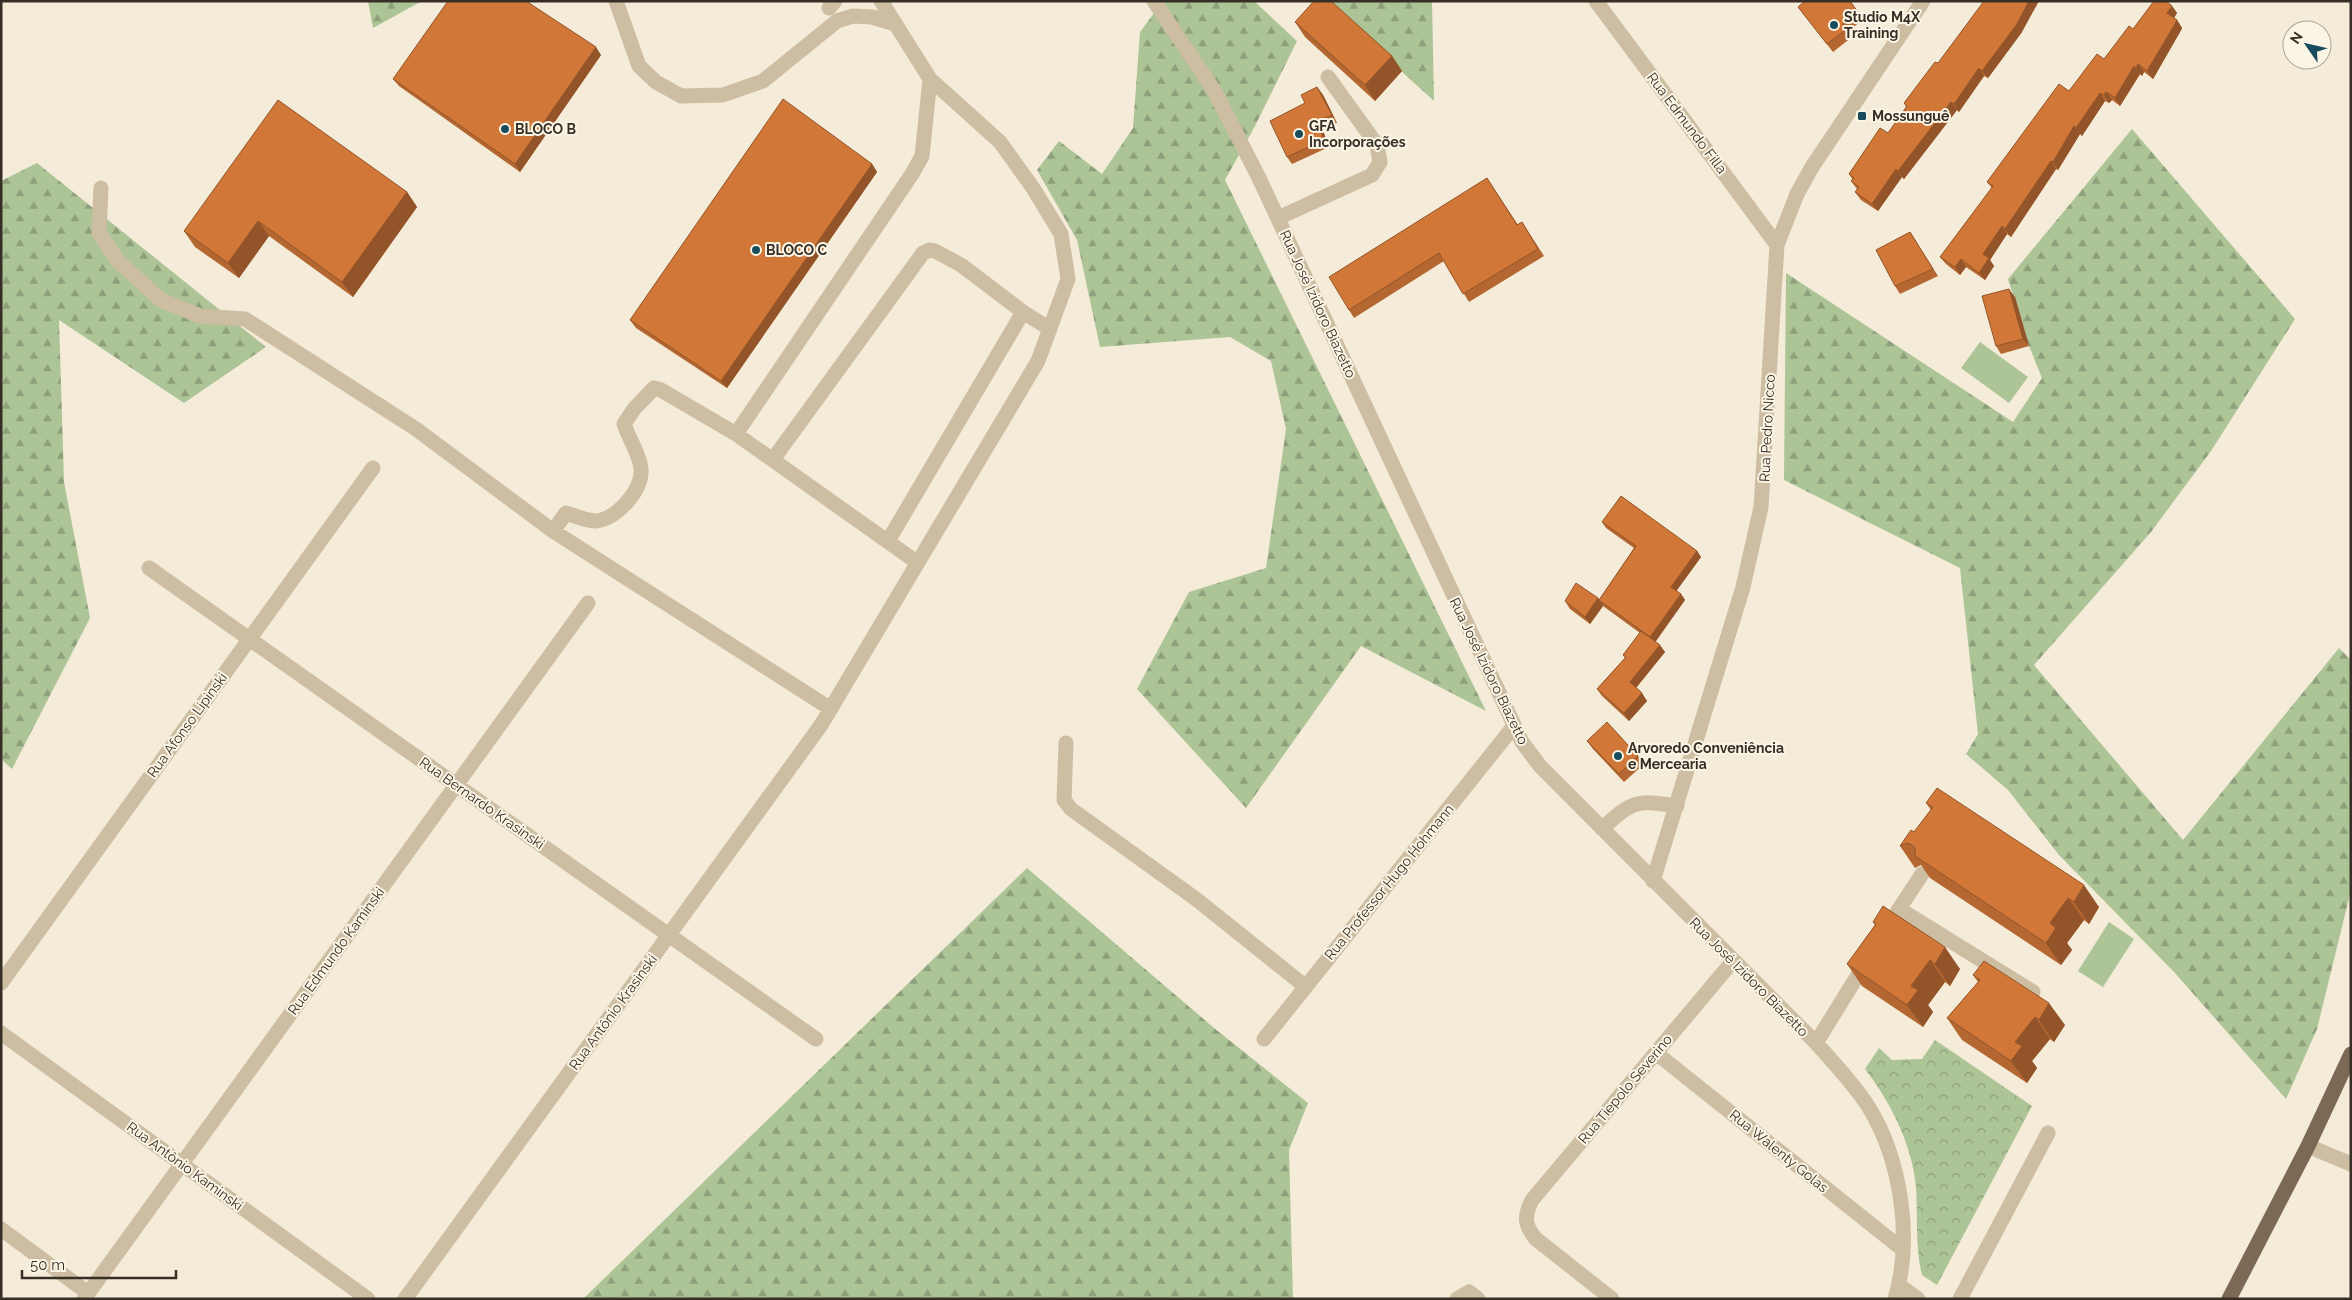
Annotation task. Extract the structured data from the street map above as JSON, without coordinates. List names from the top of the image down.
{
  "streets": {
    "street": [
      "Rua Edmundo Filla",
      "Rua José Izidoro Biazetto",
      "Rua Pedro Nicco",
      "Rua Afonso Lipinski",
      "Rua Bernardo Krasinski",
      "Rua Professor Hugo Hohmann",
      "Rua Edmundo Kaminski",
      "Rua Antônio Krasinski",
      "Rua Tiepolo Severino",
      "Rua Walenty Golas",
      "Rua Antônio Kaminski"
    ]
  },
  "crossings": [
    ["Rua Edmundo Filla", "Rua Pedro Nicco"],
    ["Rua José Izidoro Biazetto", "Rua Pedro Nicco"],
    ["Rua José Izidoro Biazetto", "Rua Professor Hugo Hohmann"],
    ["Rua José Izidoro Biazetto", "Rua Tiepolo Severino"],
    ["Rua José Izidoro Biazetto", "Rua Walenty Golas"],
    ["Rua Afonso Lipinski", "Rua Bernardo Krasinski"],
    ["Rua Bernardo Krasinski", "Rua Edmundo Kaminski"],
    ["Rua Bernardo Krasinski", "Rua Antônio Krasinski"],
    ["Rua Edmundo Kaminski", "Rua Antônio Kaminski"],
    ["Rua Tiepolo Severino", "Rua Walenty Golas"]
  ],
  "places": {
    "other": [
      "Studio M4X Training",
      "BLOCO B",
      "GFA Incorporações",
      "BLOCO C",
      "Arvoredo Conveniência e Mercearia"
    ],
    "transit": ["Mossunguê"]
  },
  "scale_bar": "50 m",
  "north": "top left"
}
